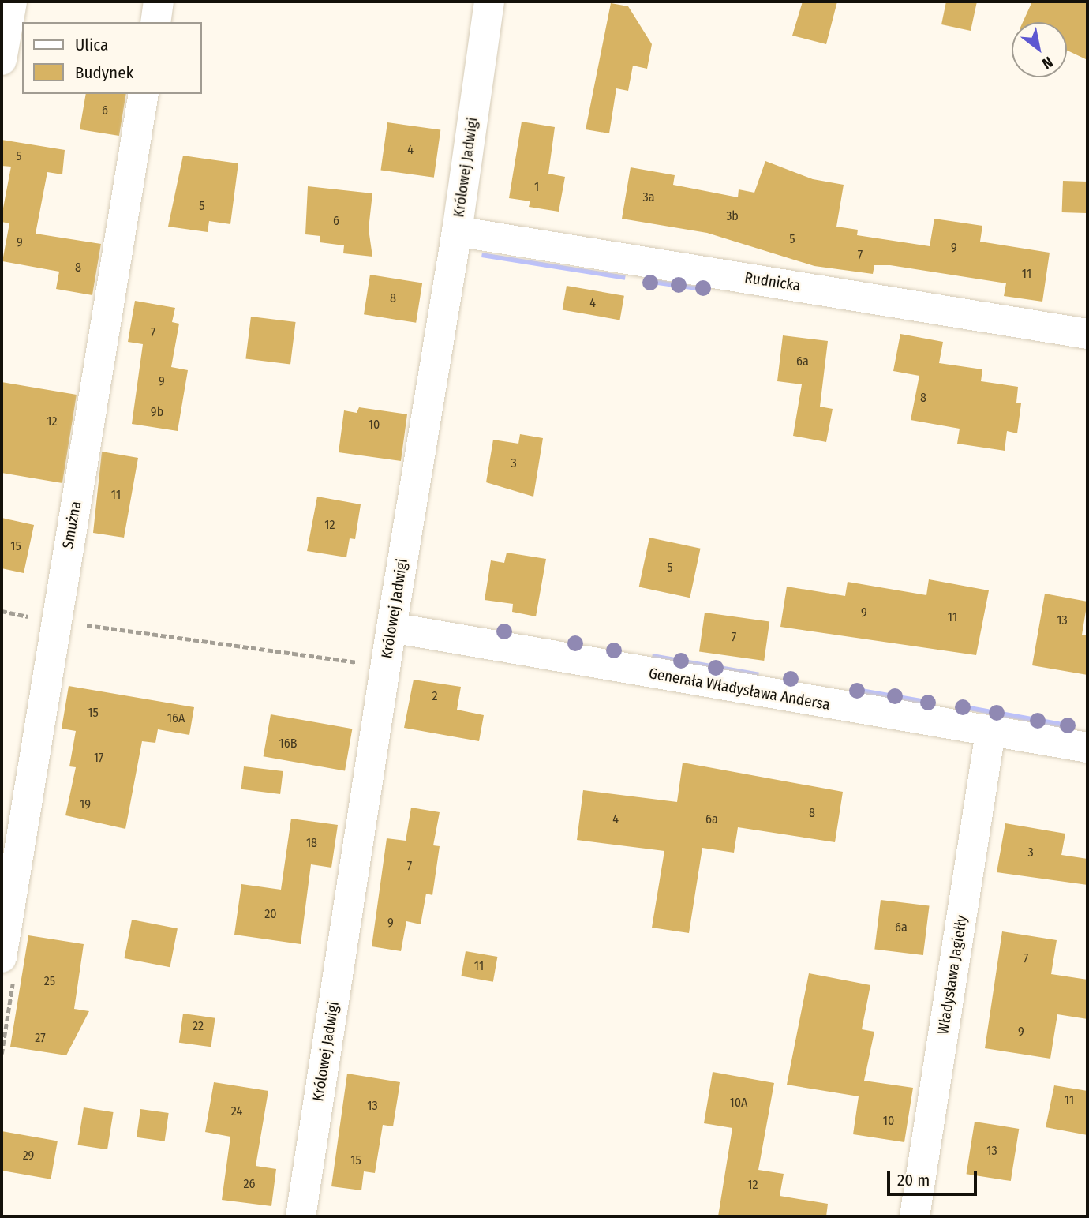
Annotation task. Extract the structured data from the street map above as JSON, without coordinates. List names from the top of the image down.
{
  "streets": {
    "street": [
      "Królowej Jadwigi",
      "Rudnicka",
      "Smużna",
      "Generała Władysława Andersa",
      "Władysława Jagiełły"
    ]
  },
  "crossings": [
    ["Królowej Jadwigi", "Rudnicka"],
    ["Królowej Jadwigi", "Generała Władysława Andersa"],
    ["Generała Władysława Andersa", "Władysława Jagiełły"]
  ],
  "house_numbers": [
    "6",
    "4",
    "5",
    "1",
    "3a",
    "5",
    "3b",
    "6",
    "5",
    "9",
    "9",
    "7",
    "8",
    "11",
    "8",
    "4",
    "7",
    "6a",
    "9",
    "8",
    "9b",
    "12",
    "10",
    "3",
    "11",
    "12",
    "15",
    "5",
    "9",
    "11",
    "13",
    "7",
    "2",
    "15",
    "16A",
    "16B",
    "17",
    "19",
    "8",
    "4",
    "6a",
    "18",
    "3",
    "7",
    "20",
    "9",
    "6a",
    "7",
    "11",
    "25",
    "22",
    "9",
    "27",
    "11",
    "10A",
    "13",
    "24",
    "10",
    "13",
    "29",
    "15",
    "26",
    "12"
  ],
  "legend": ["Ulica", "Budynek"],
  "scale_bar": "20 m",
  "north": "bottom right"
}
